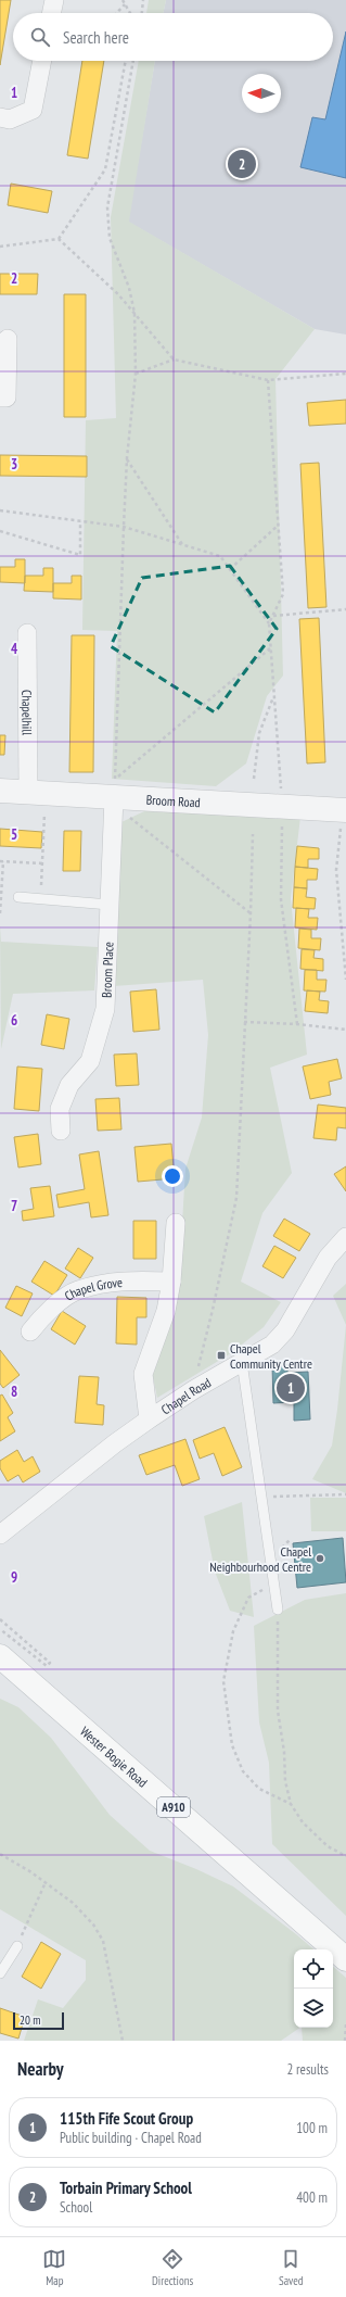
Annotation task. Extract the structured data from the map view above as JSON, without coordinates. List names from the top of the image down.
{
  "streets": {
    "main road": ["Wester Bogie Road", "A910"],
    "street": [
      "Chapelhill",
      "Broom Road",
      "Broom Place",
      "Chapel Grove",
      "Chapel Road"
    ]
  },
  "crossings": [
    ["Chapelhill", "Broom Road"],
    ["Broom Road", "Broom Place"]
  ],
  "places": {
    "transit": ["Chapel Community Centre"],
    "other": ["Chapel Neighbourhood Centre"]
  },
  "scale_bar": "20 m",
  "north": "left",
  "page": {
    "search": "Search here",
    "pins": ["2", "1"],
    "scale": "20 m",
    "heading": ["Nearby", "2 results"],
    "list": [
      {
        "mark": "1",
        "name": "115th Fife Scout Group",
        "note": "Public building · Chapel Road",
        "value": "100 m"
      },
      {
        "mark": "2",
        "name": "Torbain Primary School",
        "note": "School",
        "value": "400 m"
      }
    ],
    "nav": ["Map", "Directions", "Saved"]
  },
  "grid": {
    "rows": [
      "1",
      "2",
      "3",
      "4",
      "5",
      "6",
      "7",
      "8",
      "9"
    ]
  }
}
